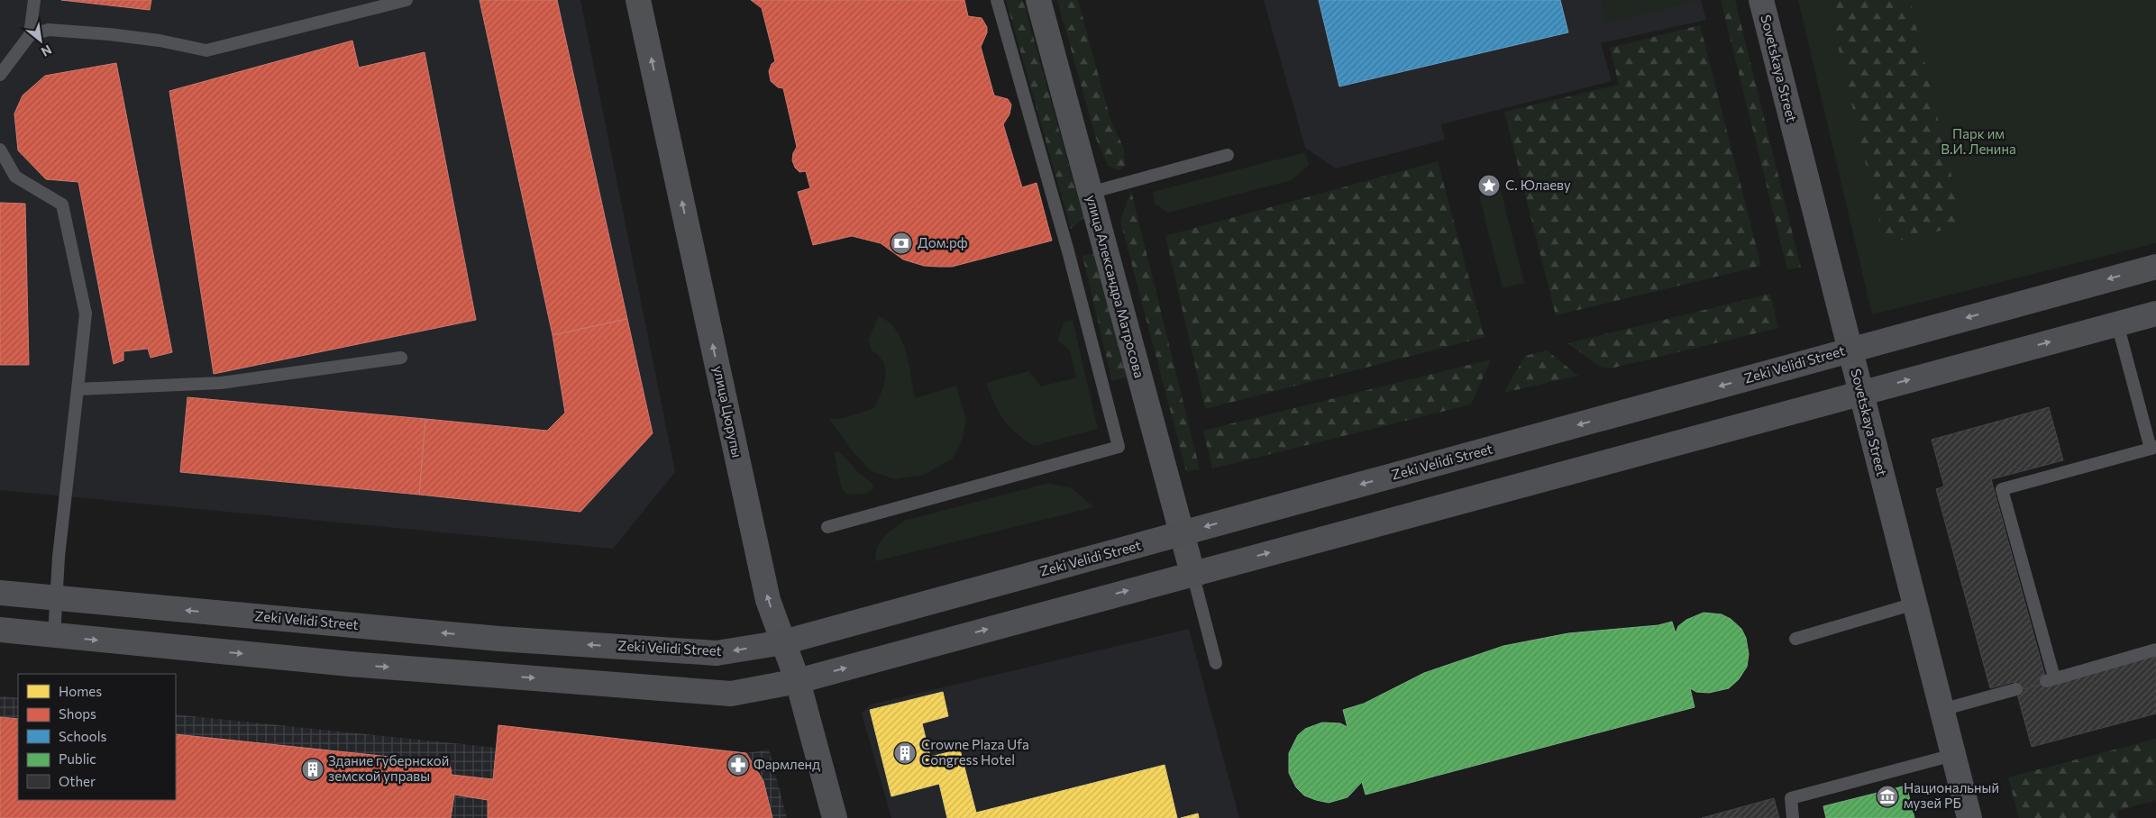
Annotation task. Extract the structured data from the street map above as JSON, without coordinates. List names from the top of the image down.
{
  "streets": {
    "main road": ["Zeki Velidi Street", "улица Цюрупы"],
    "street": ["Sovetskaya Street", "улица Александра Матросова"]
  },
  "crossings": [
    ["Sovetskaya Street", "Zeki Velidi Street"],
    ["улица Александра Матросова", "Zeki Velidi Street"],
    ["Zeki Velidi Street", "улица Цюрупы"]
  ],
  "one_way": ["улица Цюрупы"],
  "parks": ["Парк им В.И. Ленина"],
  "places": {
    "place": ["С. Юлаеву"],
    "bank": ["Дом.рф"],
    "building": ["Crowne Plaza Ufa Congress Hotel", "Здание губернской земской управы"],
    "pharmacy": ["Фармленд"],
    "museum": ["Национальный музей РБ"]
  },
  "legend": [
    "Homes",
    "Shops",
    "Schools",
    "Public",
    "Other"
  ],
  "north": "bottom right"
}
